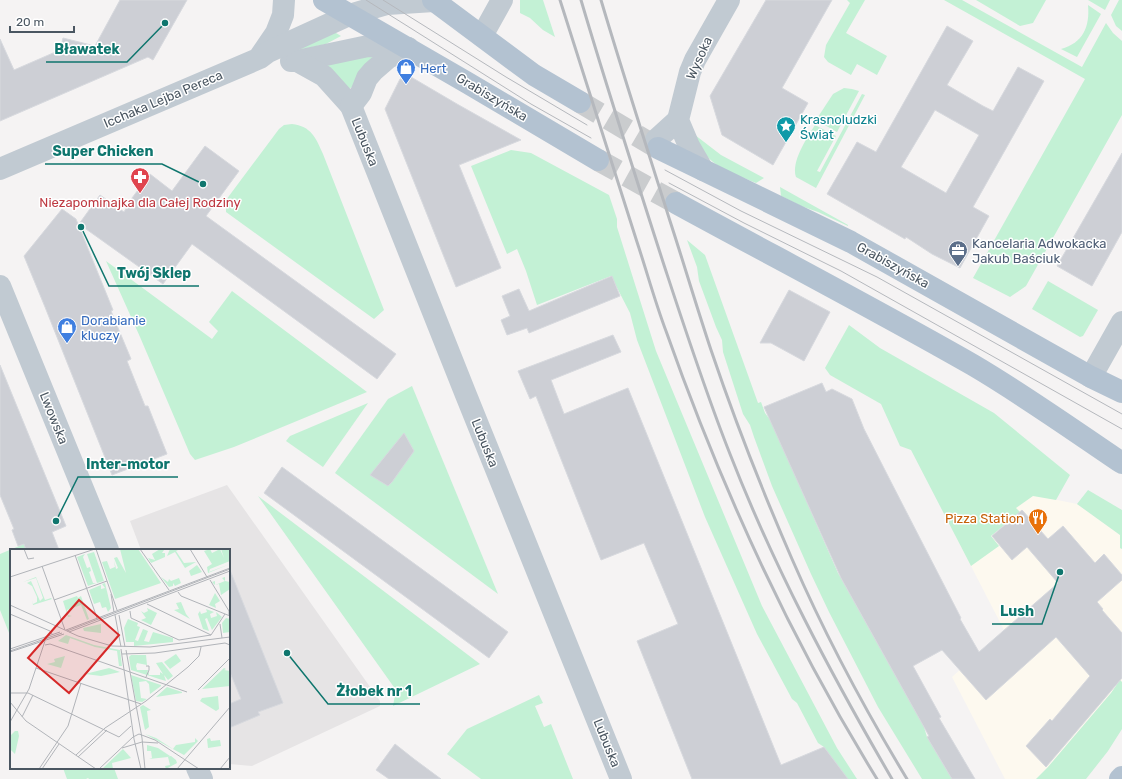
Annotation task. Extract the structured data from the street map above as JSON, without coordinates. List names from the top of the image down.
{
  "streets": {
    "main road": ["Grabiszyńska"],
    "street": [
      "Wysoka",
      "Icchaka Lejba Pereca",
      "Lubuska",
      "Lwowska"
    ]
  },
  "crossings": [
    ["Grabiszyńska", "Icchaka Lejba Pereca"],
    ["Grabiszyńska", "Lubuska"]
  ],
  "places": {
    "other": [
      "Bławatek",
      "Super Chicken",
      "Twój Sklep",
      "Inter-motor",
      "Lush",
      "Żłobek nr 1"
    ],
    "shop": ["Hert", "Dorabianie kluczy"],
    "place": ["Krasnoludzki Świat"],
    "pharmacy": ["Niezapominajka dla Całej Rodziny"],
    "office": ["Kancelaria Adwokacka Jakub Baściuk"],
    "restaurant": ["Pizza Station"]
  },
  "scale_bar": "20 m"
}
